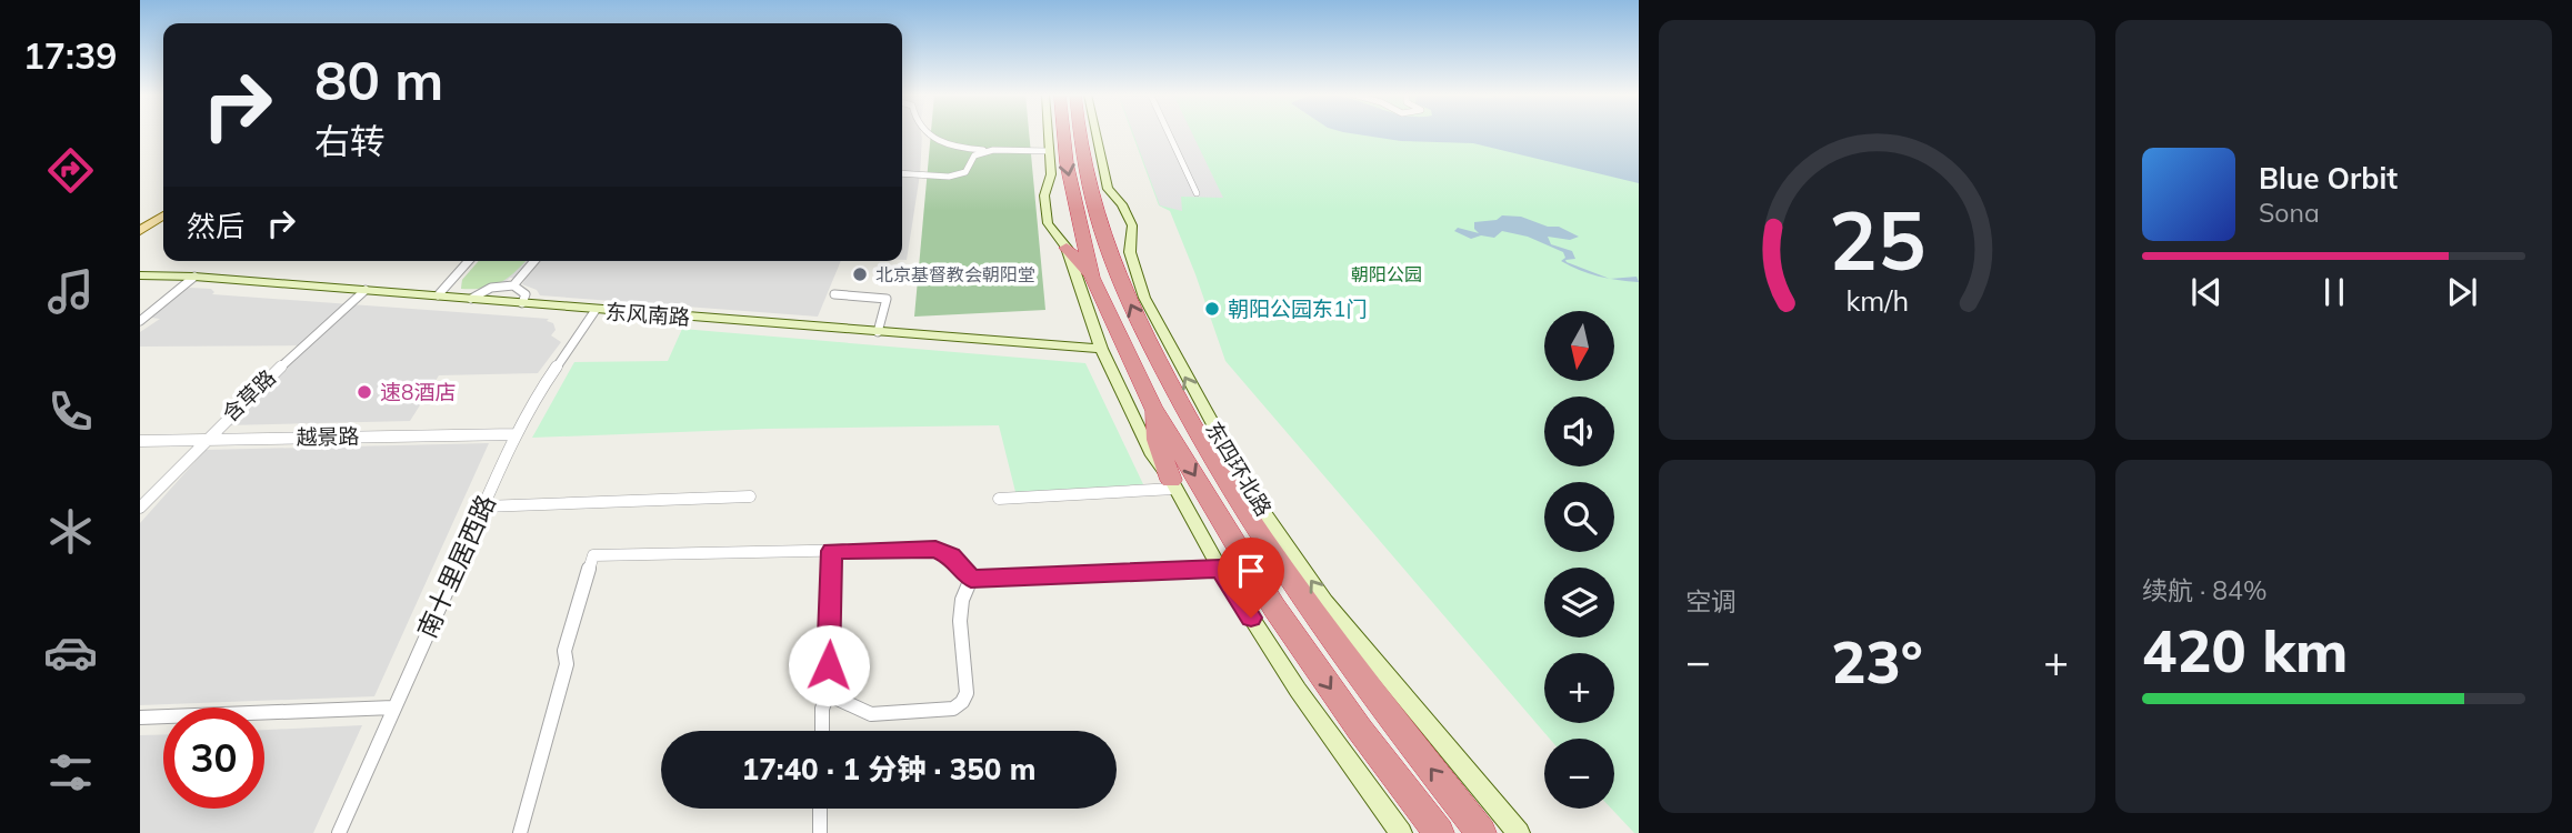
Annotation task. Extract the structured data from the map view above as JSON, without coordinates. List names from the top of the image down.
{
  "streets": {
    "highway": ["东四环北路"],
    "street": [
      "东风南路",
      "含草路",
      "越景路",
      "南十里居西路"
    ]
  },
  "crossings": [
    ["东风南路", "含草路"],
    ["东风南路", "南十里居西路"],
    ["含草路", "越景路"],
    ["越景路", "南十里居西路"]
  ],
  "parks": ["朝阳公园"],
  "places": ["北京基督教会朝阳堂", "朝阳公园东1门", "速8酒店"],
  "north": "bottom",
  "page": {
    "tabs": "17:39",
    "turn": ["80 m", "右转"],
    "song": ["Blue Orbit", "Sona"],
    "then": "然后",
    "map_buttons": ["+", "−"],
    "tile": [
      "空调",
      ["续航 · 84%", "420 km"]
    ],
    "heat": ["−", "23°", "+"],
    "limit": "30",
    "trip": "17:40 · 1 分钟 · 350 m",
    "gauge": ["25", "km/h"]
  }
}
